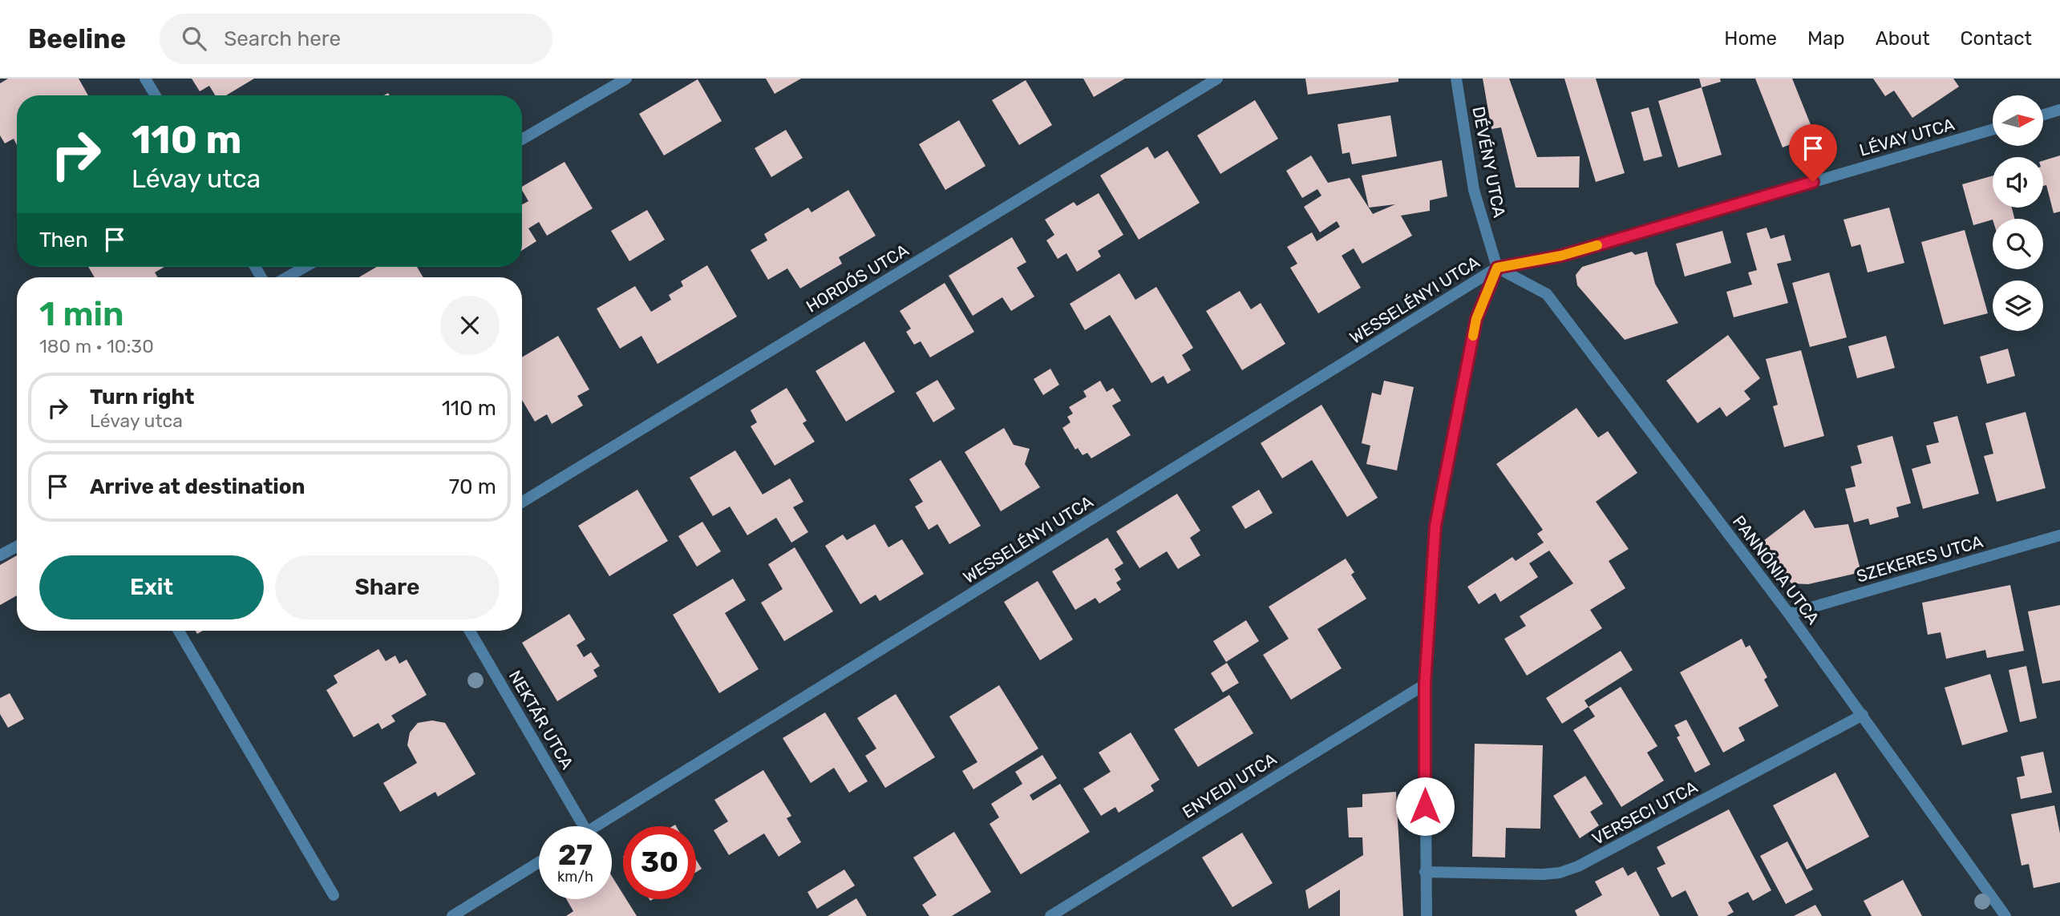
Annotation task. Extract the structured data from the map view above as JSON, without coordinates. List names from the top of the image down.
{
  "streets": {
    "street": [
      "LÉVAY UTCA",
      "DÉVÉNY UTCA",
      "HORDÓS UTCA",
      "WESSELÉNYI UTCA",
      "SZEKERES UTCA",
      "PANNÓNIA UTCA",
      "NEKTÁR UTCA",
      "ENYEDI UTCA",
      "VERSECI UTCA"
    ]
  },
  "crossings": [
    ["LÉVAY UTCA", "DÉVÉNY UTCA"],
    ["LÉVAY UTCA", "WESSELÉNYI UTCA"],
    ["LÉVAY UTCA", "PANNÓNIA UTCA"],
    ["DÉVÉNY UTCA", "WESSELÉNYI UTCA"],
    ["DÉVÉNY UTCA", "PANNÓNIA UTCA"],
    ["WESSELÉNYI UTCA", "PANNÓNIA UTCA"],
    ["SZEKERES UTCA", "PANNÓNIA UTCA"],
    ["PANNÓNIA UTCA", "VERSECI UTCA"]
  ],
  "north": "right",
  "page": {
    "header": "Beeline",
    "search": "Search here",
    "nav": [
      "Home",
      "Map",
      "About",
      "Contact"
    ],
    "turn": ["110 m", "Lévay utca"],
    "then": "Then",
    "heading": ["1 min", "180 m · 10:30"],
    "list": [
      {
        "name": "Turn right",
        "note": "Lévay utca",
        "value": "110 m"
      },
      {
        "name": "Arrive at destination",
        "value": "70 m"
      }
    ],
    "buttons": ["Exit", "Share"],
    "speed": "27 km/h",
    "limit": "30"
  }
}
